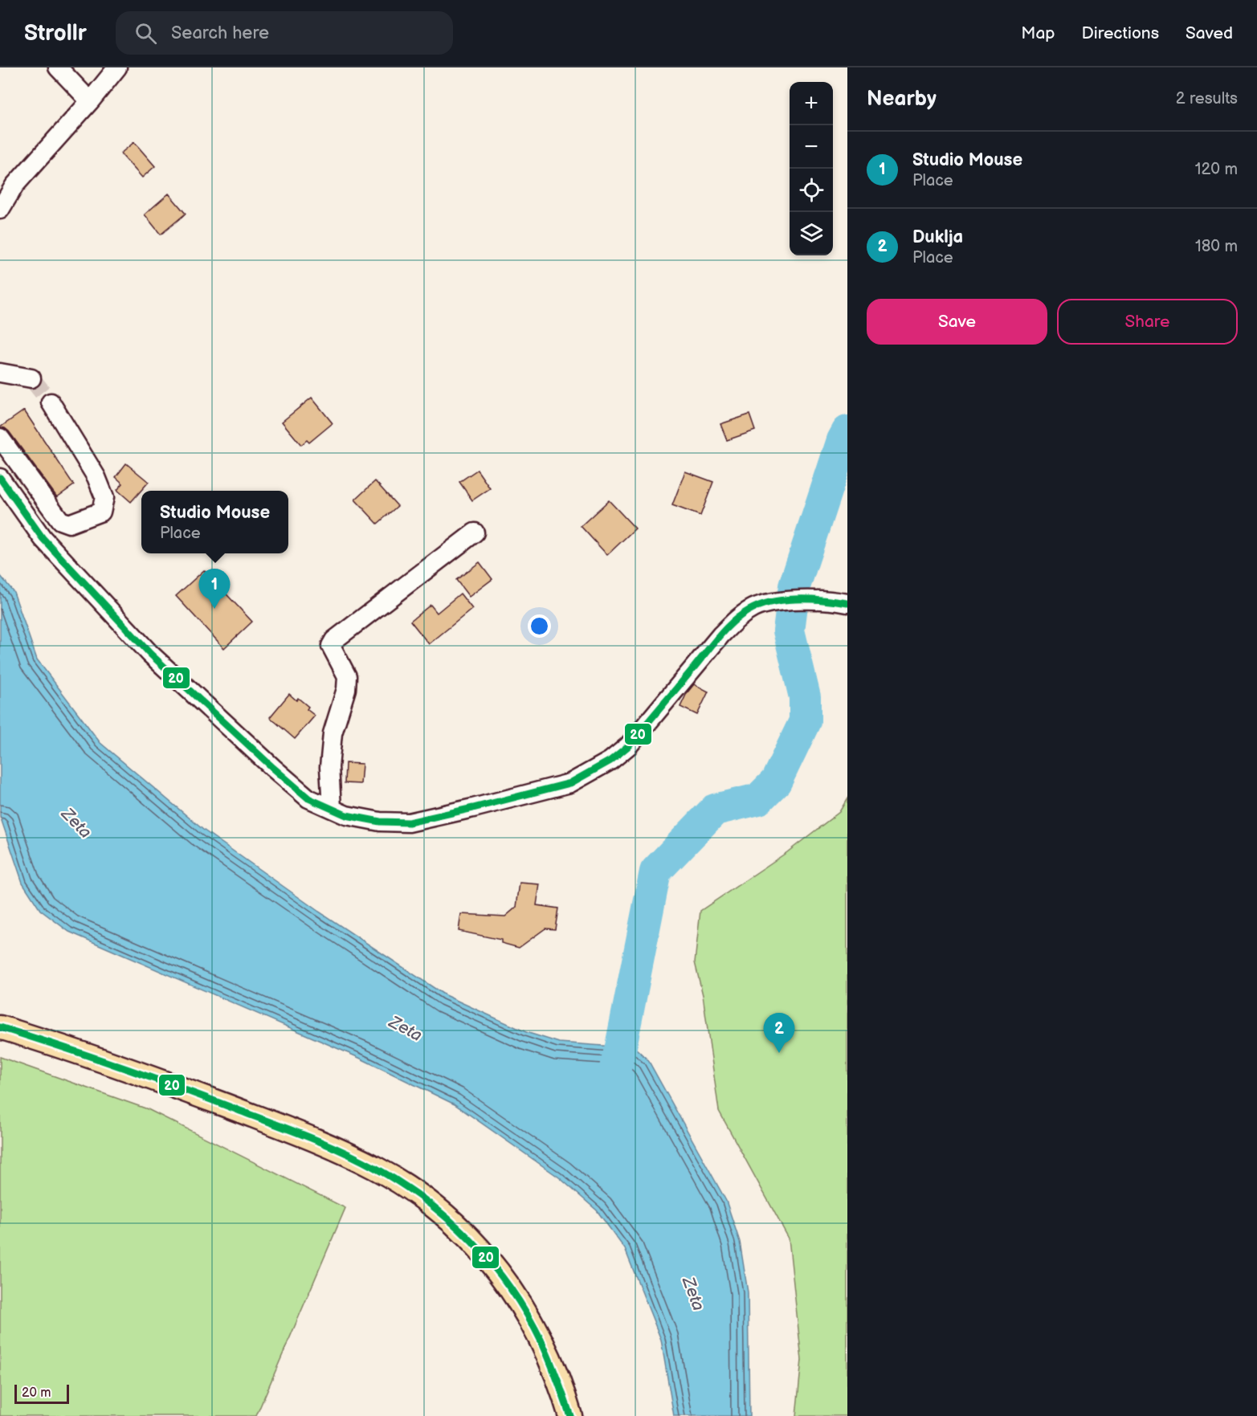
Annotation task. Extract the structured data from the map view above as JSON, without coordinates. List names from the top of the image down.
{
  "water": ["Zeta"],
  "lines": ["transit line 20"],
  "scale_bar": "20 m",
  "page": {
    "header": "Strollr",
    "search": "Search here",
    "nav": ["Map", "Directions", "Saved"],
    "heading": ["Nearby", "2 results"],
    "map_buttons": ["+", "−"],
    "list": [
      {
        "mark": "1",
        "name": "Studio Mouse",
        "note": "Place",
        "value": "120 m"
      },
      {
        "mark": "2",
        "name": "Duklja",
        "note": "Place",
        "value": "180 m"
      }
    ],
    "buttons": ["Save", "Share"],
    "popup": ["Studio Mouse", "Place"],
    "pins": ["1", "2"],
    "scale": "20 m"
  }
}
